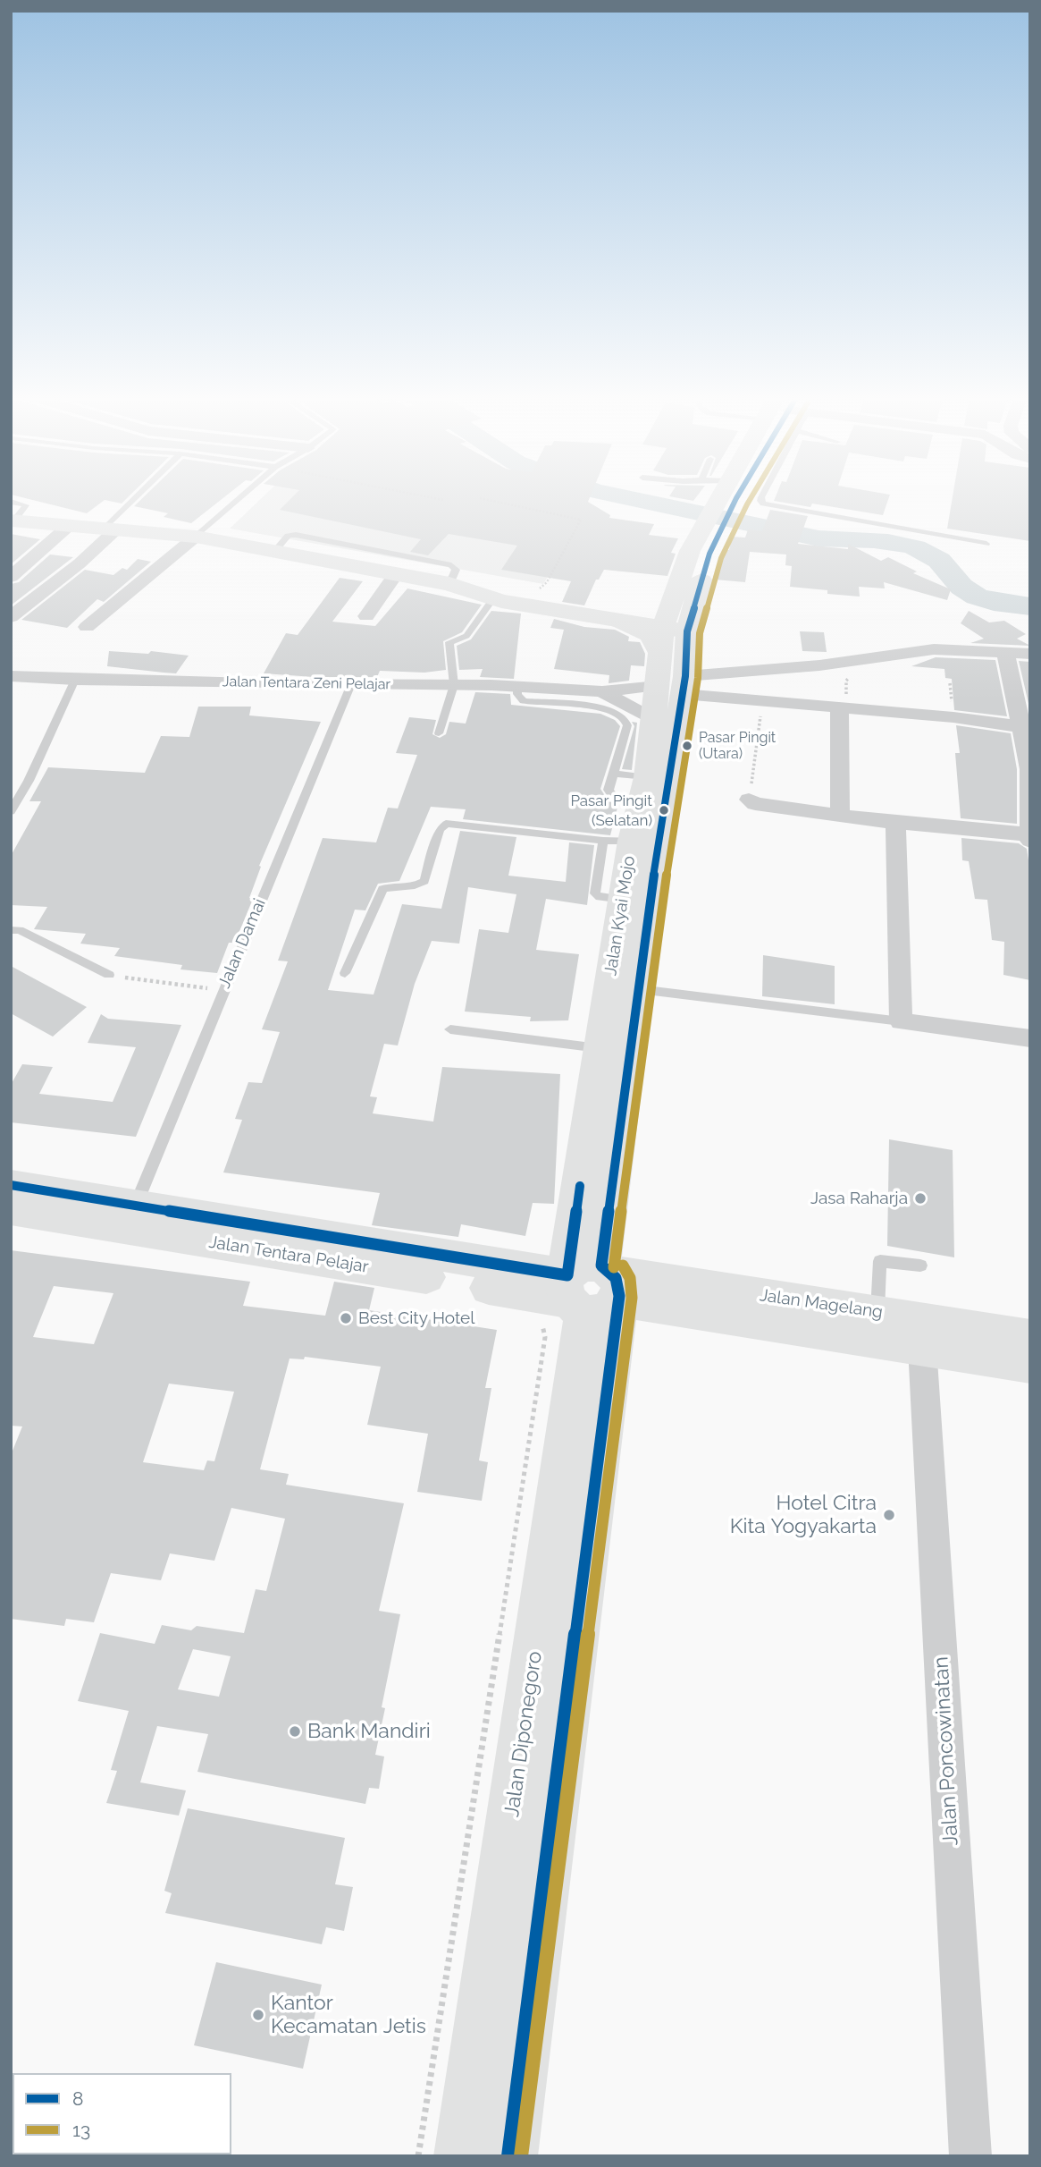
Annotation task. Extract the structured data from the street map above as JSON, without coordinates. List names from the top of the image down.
{
  "streets": {
    "main road": [
      "Jalan Kyai Mojo",
      "Jalan Tentara Pelajar",
      "Jalan Magelang",
      "Jalan Diponegoro"
    ],
    "street": ["Jalan Tentara Zeni Pelajar", "Jalan Poncowinatan"],
    "lane": ["Jalan Damai"]
  },
  "crossings": [
    ["Jalan Tentara Zeni Pelajar", "Jalan Kyai Mojo"],
    ["Jalan Tentara Zeni Pelajar", "Jalan Damai"],
    ["Jalan Kyai Mojo", "Jalan Tentara Pelajar"],
    ["Jalan Kyai Mojo", "Jalan Magelang"],
    ["Jalan Kyai Mojo", "Jalan Diponegoro"],
    ["Jalan Damai", "Jalan Tentara Pelajar"],
    ["Jalan Tentara Pelajar", "Jalan Magelang"],
    ["Jalan Tentara Pelajar", "Jalan Diponegoro"],
    ["Jalan Magelang", "Jalan Diponegoro"],
    ["Jalan Magelang", "Jalan Poncowinatan"]
  ],
  "places": [
    "Pasar Pingit (Utara)",
    "Pasar Pingit (Selatan)",
    "Jasa Raharja",
    "Best City Hotel",
    "Hotel Citra Kita Yogyakarta",
    "Bank Mandiri",
    "Kantor Kecamatan Jetis"
  ],
  "lines": ["transit line 8", "transit line 13"],
  "legend": ["8", "13"]
}
